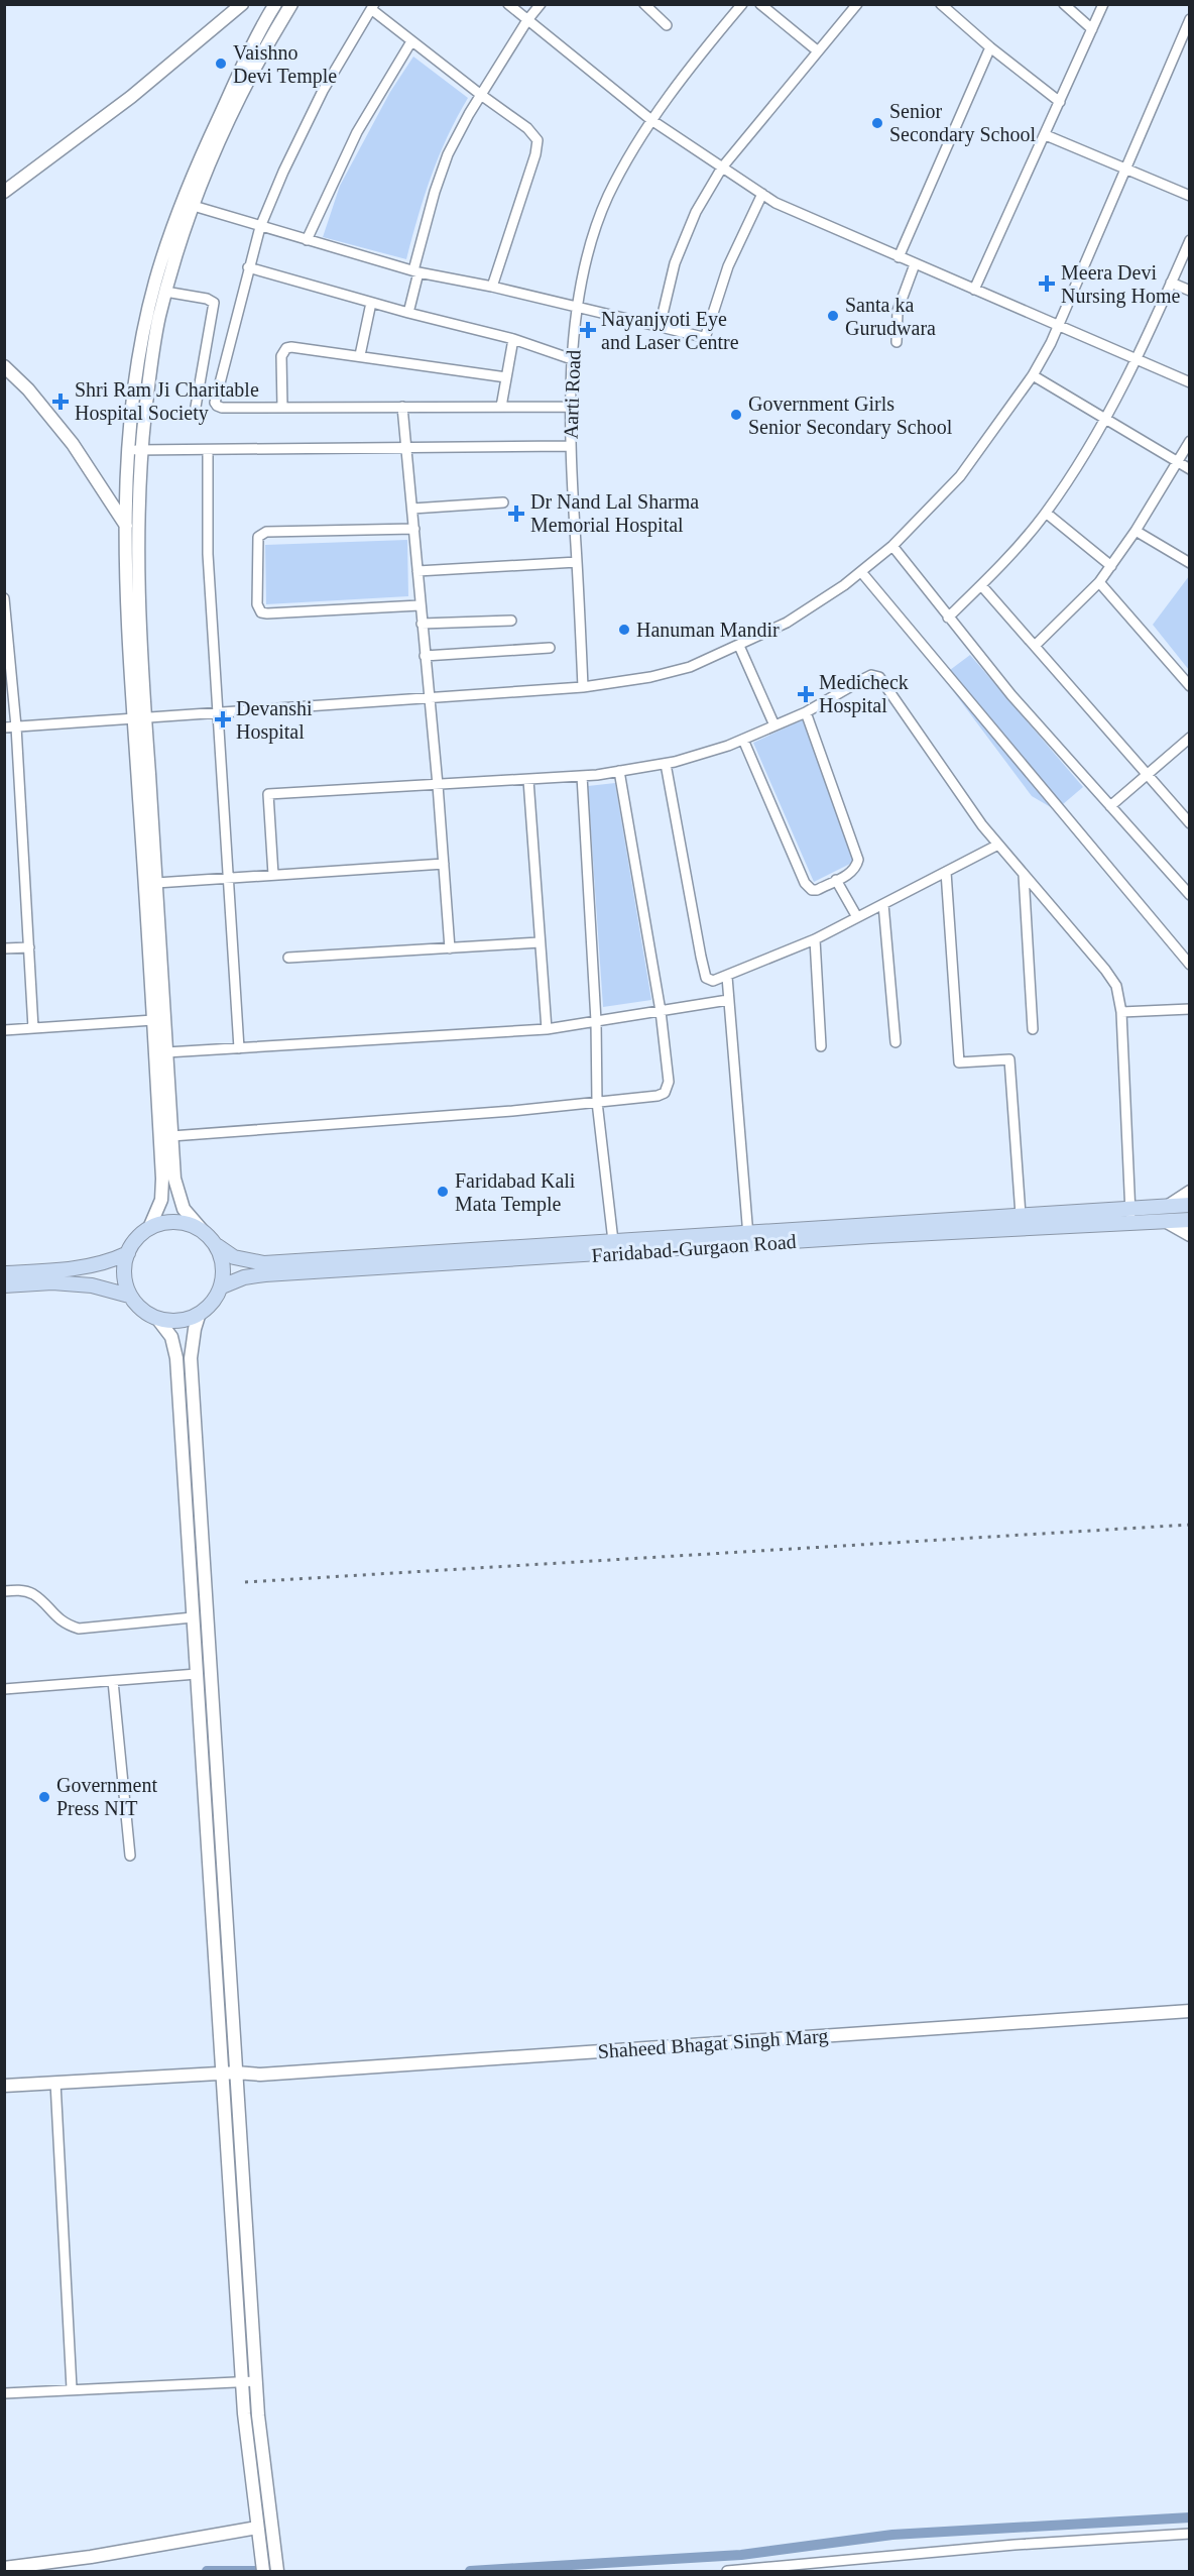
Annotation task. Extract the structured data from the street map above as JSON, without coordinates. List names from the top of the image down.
{
  "streets": {
    "main road": ["Faridabad-Gurgaon Road"],
    "street": ["Aarti Road", "Shaheed Bhagat Singh Marg"]
  },
  "places": {
    "other": [
      "Vaishno Devi Temple",
      "Senior Secondary School",
      "Santa ka Gurudwara",
      "Government Girls Senior Secondary School",
      "Hanuman Mandir",
      "Faridabad Kali Mata Temple",
      "Government Press NIT"
    ],
    "health": [
      "Meera Devi Nursing Home",
      "Nayanjyoti Eye and Laser Centre",
      "Shri Ram Ji Charitable Hospital Society",
      "Dr Nand Lal Sharma Memorial Hospital",
      "Medicheck Hospital",
      "Devanshi Hospital"
    ]
  }
}
